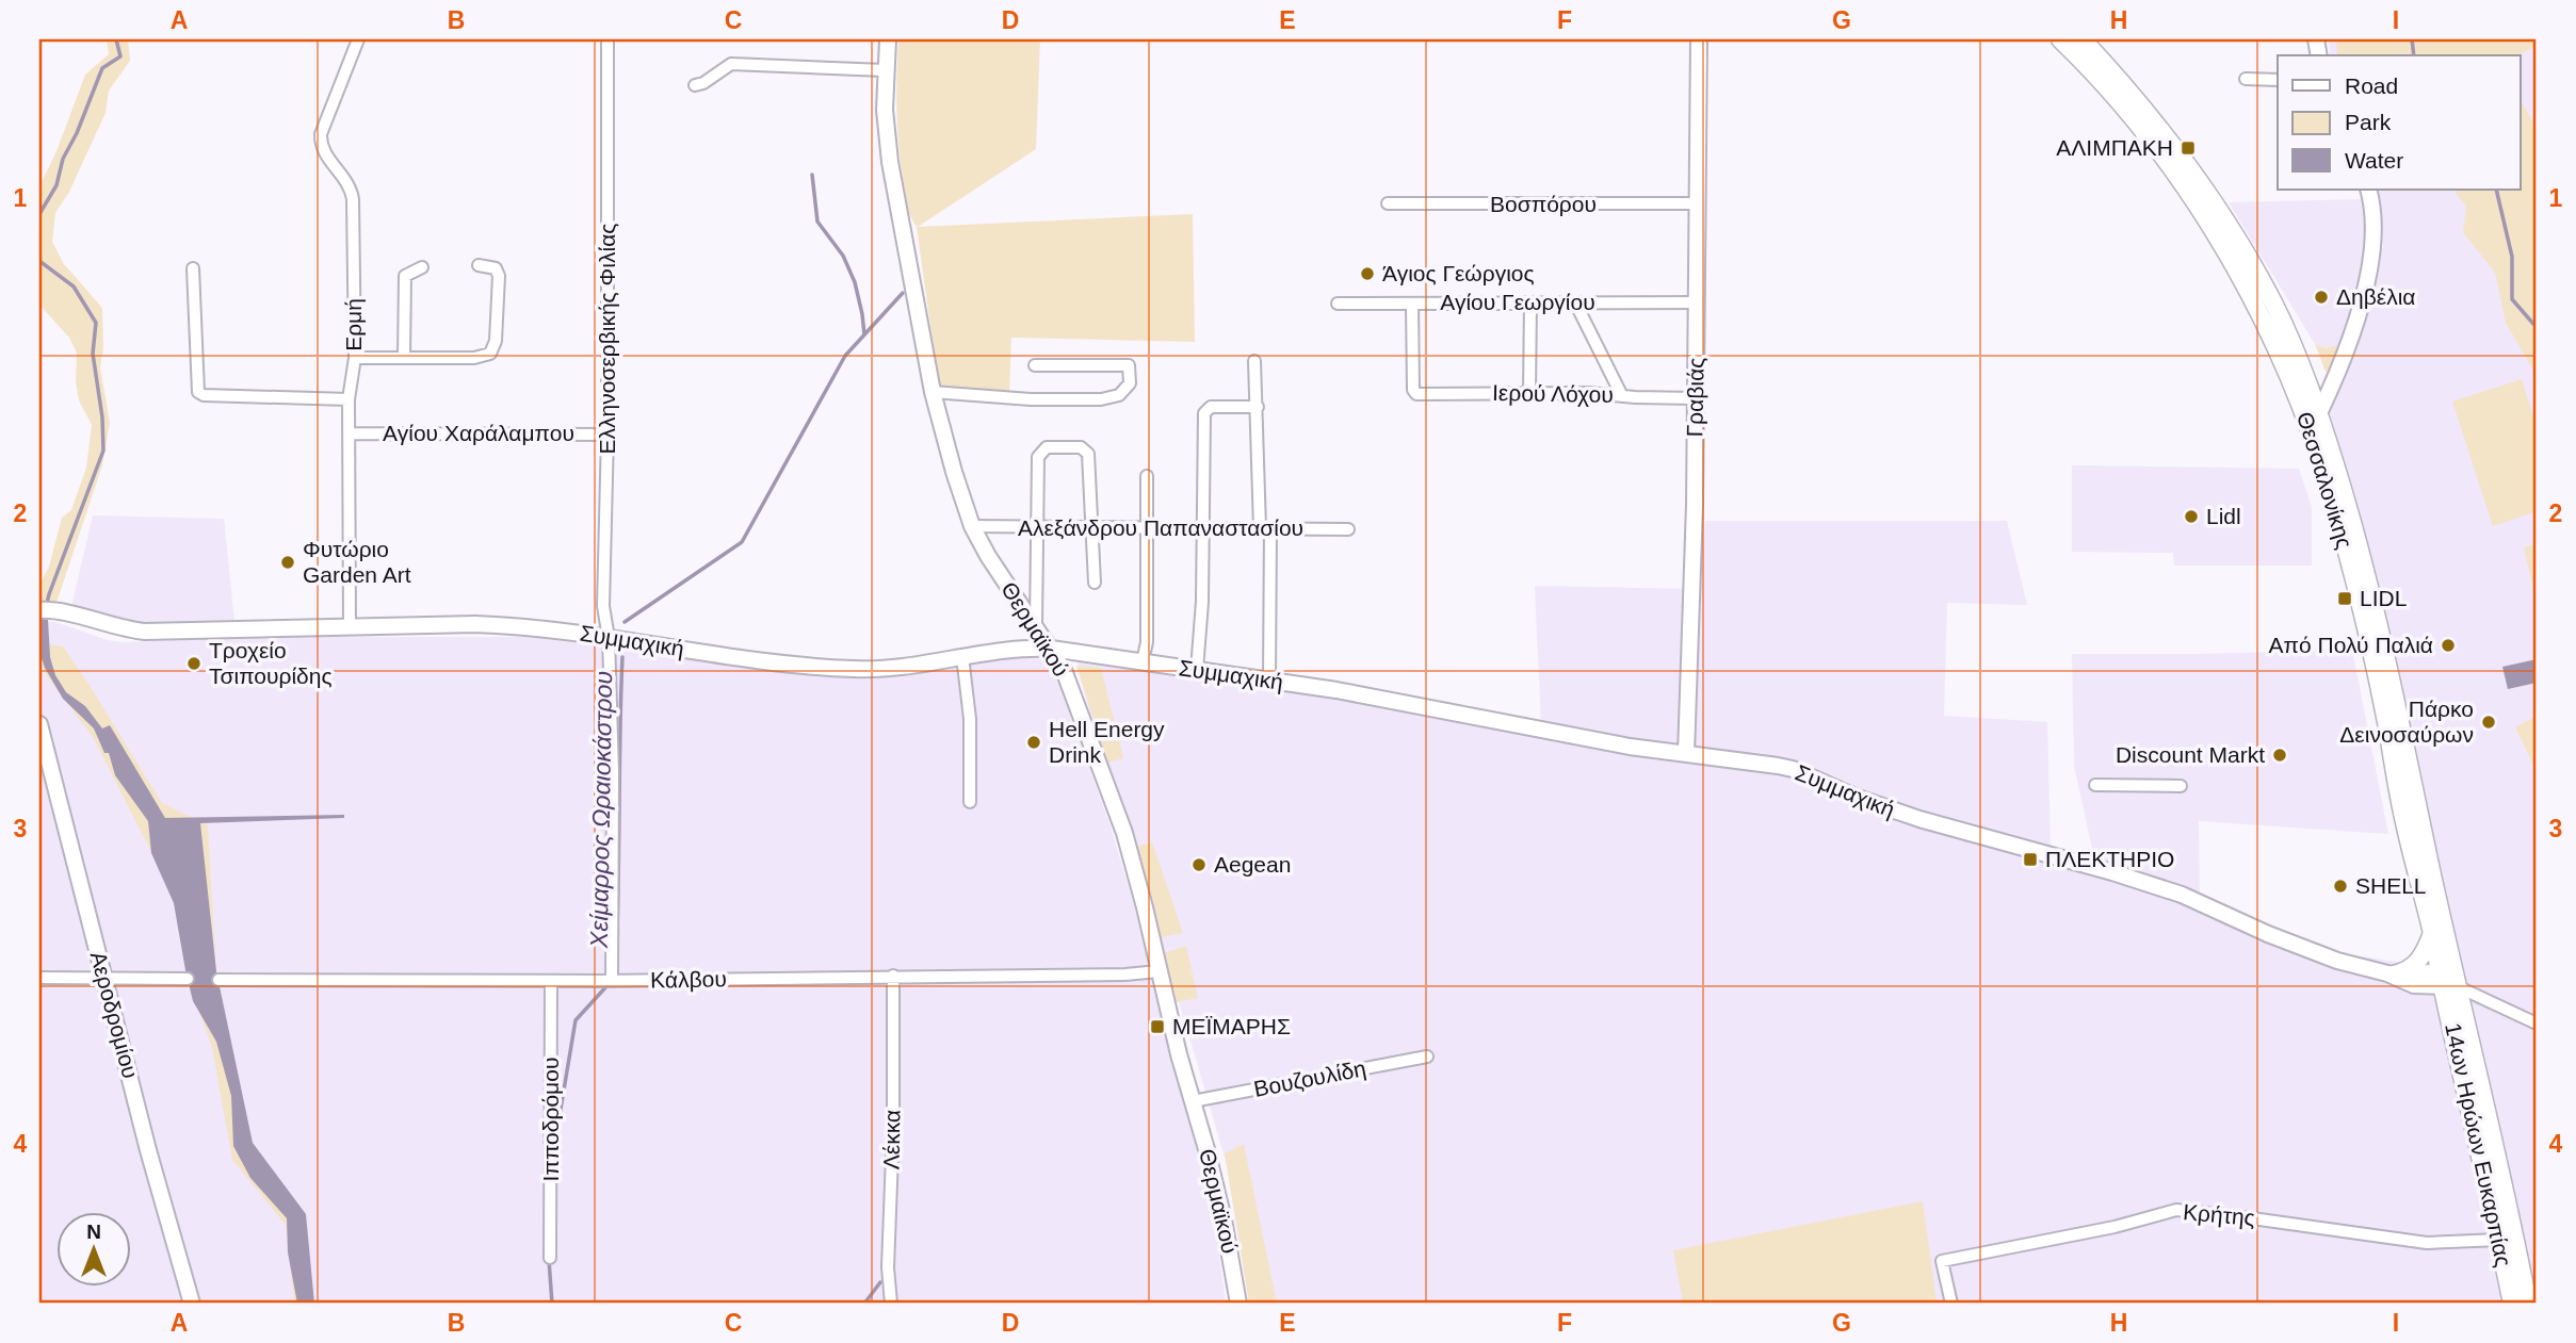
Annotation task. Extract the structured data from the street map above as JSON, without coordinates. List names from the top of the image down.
{
  "streets": {
    "main road": ["Θεσσαλονίκης", "14ων Ηρώων Ευκαρπίας"],
    "street": [
      "Βοσπόρου",
      "Αγίου Γεωργίου",
      "Ερμή",
      "Ελληνοσερβικής Φιλίας",
      "Ιερού Λόχου",
      "Γραβιάς",
      "Αγίου Χαράλαμπου",
      "Αλεξάνδρου Παπαναστασίου",
      "Θερμαϊκού",
      "Συμμαχική",
      "Κάλβου",
      "Αεροδρομίου",
      "Βουζουλίδη",
      "Ιπποδρόμου",
      "Λέκκα",
      "Κρήτης"
    ]
  },
  "crossings": [
    ["Βοσπόρου", "Γραβιάς"],
    ["Αγίου Γεωργίου", "Ιερού Λόχου"],
    ["Αγίου Γεωργίου", "Γραβιάς"],
    ["Ερμή", "Αγίου Χαράλαμπου"],
    ["Ερμή", "Συμμαχική"],
    ["Ελληνοσερβικής Φιλίας", "Αγίου Χαράλαμπου"],
    ["Ελληνοσερβικής Φιλίας", "Συμμαχική"],
    ["Ελληνοσερβικής Φιλίας", "Κάλβου"],
    ["Ιερού Λόχου", "Γραβιάς"],
    ["Γραβιάς", "Συμμαχική"],
    ["Θεσσαλονίκης", "Συμμαχική"],
    ["Θεσσαλονίκης", "14ων Ηρώων Ευκαρπίας"],
    ["Αλεξάνδρου Παπαναστασίου", "Θερμαϊκού"],
    ["Θερμαϊκού", "Συμμαχική"],
    ["Θερμαϊκού", "Κάλβου"],
    ["Θερμαϊκού", "Βουζουλίδη"],
    ["Συμμαχική", "14ων Ηρώων Ευκαρπίας"],
    ["Κάλβου", "Ιπποδρόμου"],
    ["Κάλβου", "Λέκκα"],
    ["14ων Ηρώων Ευκαρπίας", "Κρήτης"]
  ],
  "water": ["Χείμαρρος Ωραιοκάστρου"],
  "places": {
    "transit": [
      "ΑΛΙΜΠΑΚΗ",
      "LIDL",
      "ΠΛΕΚΤΗΡΙΟ",
      "ΜΕΪΜΑΡΗΣ"
    ],
    "other": [
      "Άγιος Γεώργιος",
      "Δηβέλια",
      "Lidl",
      "Φυτώριο Garden Art",
      "Από Πολύ Παλιά",
      "Τροχείο Τσιπουρίδης",
      "Πάρκο Δεινοσαύρων",
      "Hell Energy Drink",
      "Discount Markt",
      "Aegean",
      "SHELL"
    ]
  },
  "legend": ["Road", "Park", "Water"],
  "north": "top",
  "grid": {
    "columns": [
      "A",
      "B",
      "C",
      "D",
      "E",
      "F",
      "G",
      "H",
      "I"
    ],
    "rows": [
      "1",
      "2",
      "3",
      "4"
    ]
  }
}
